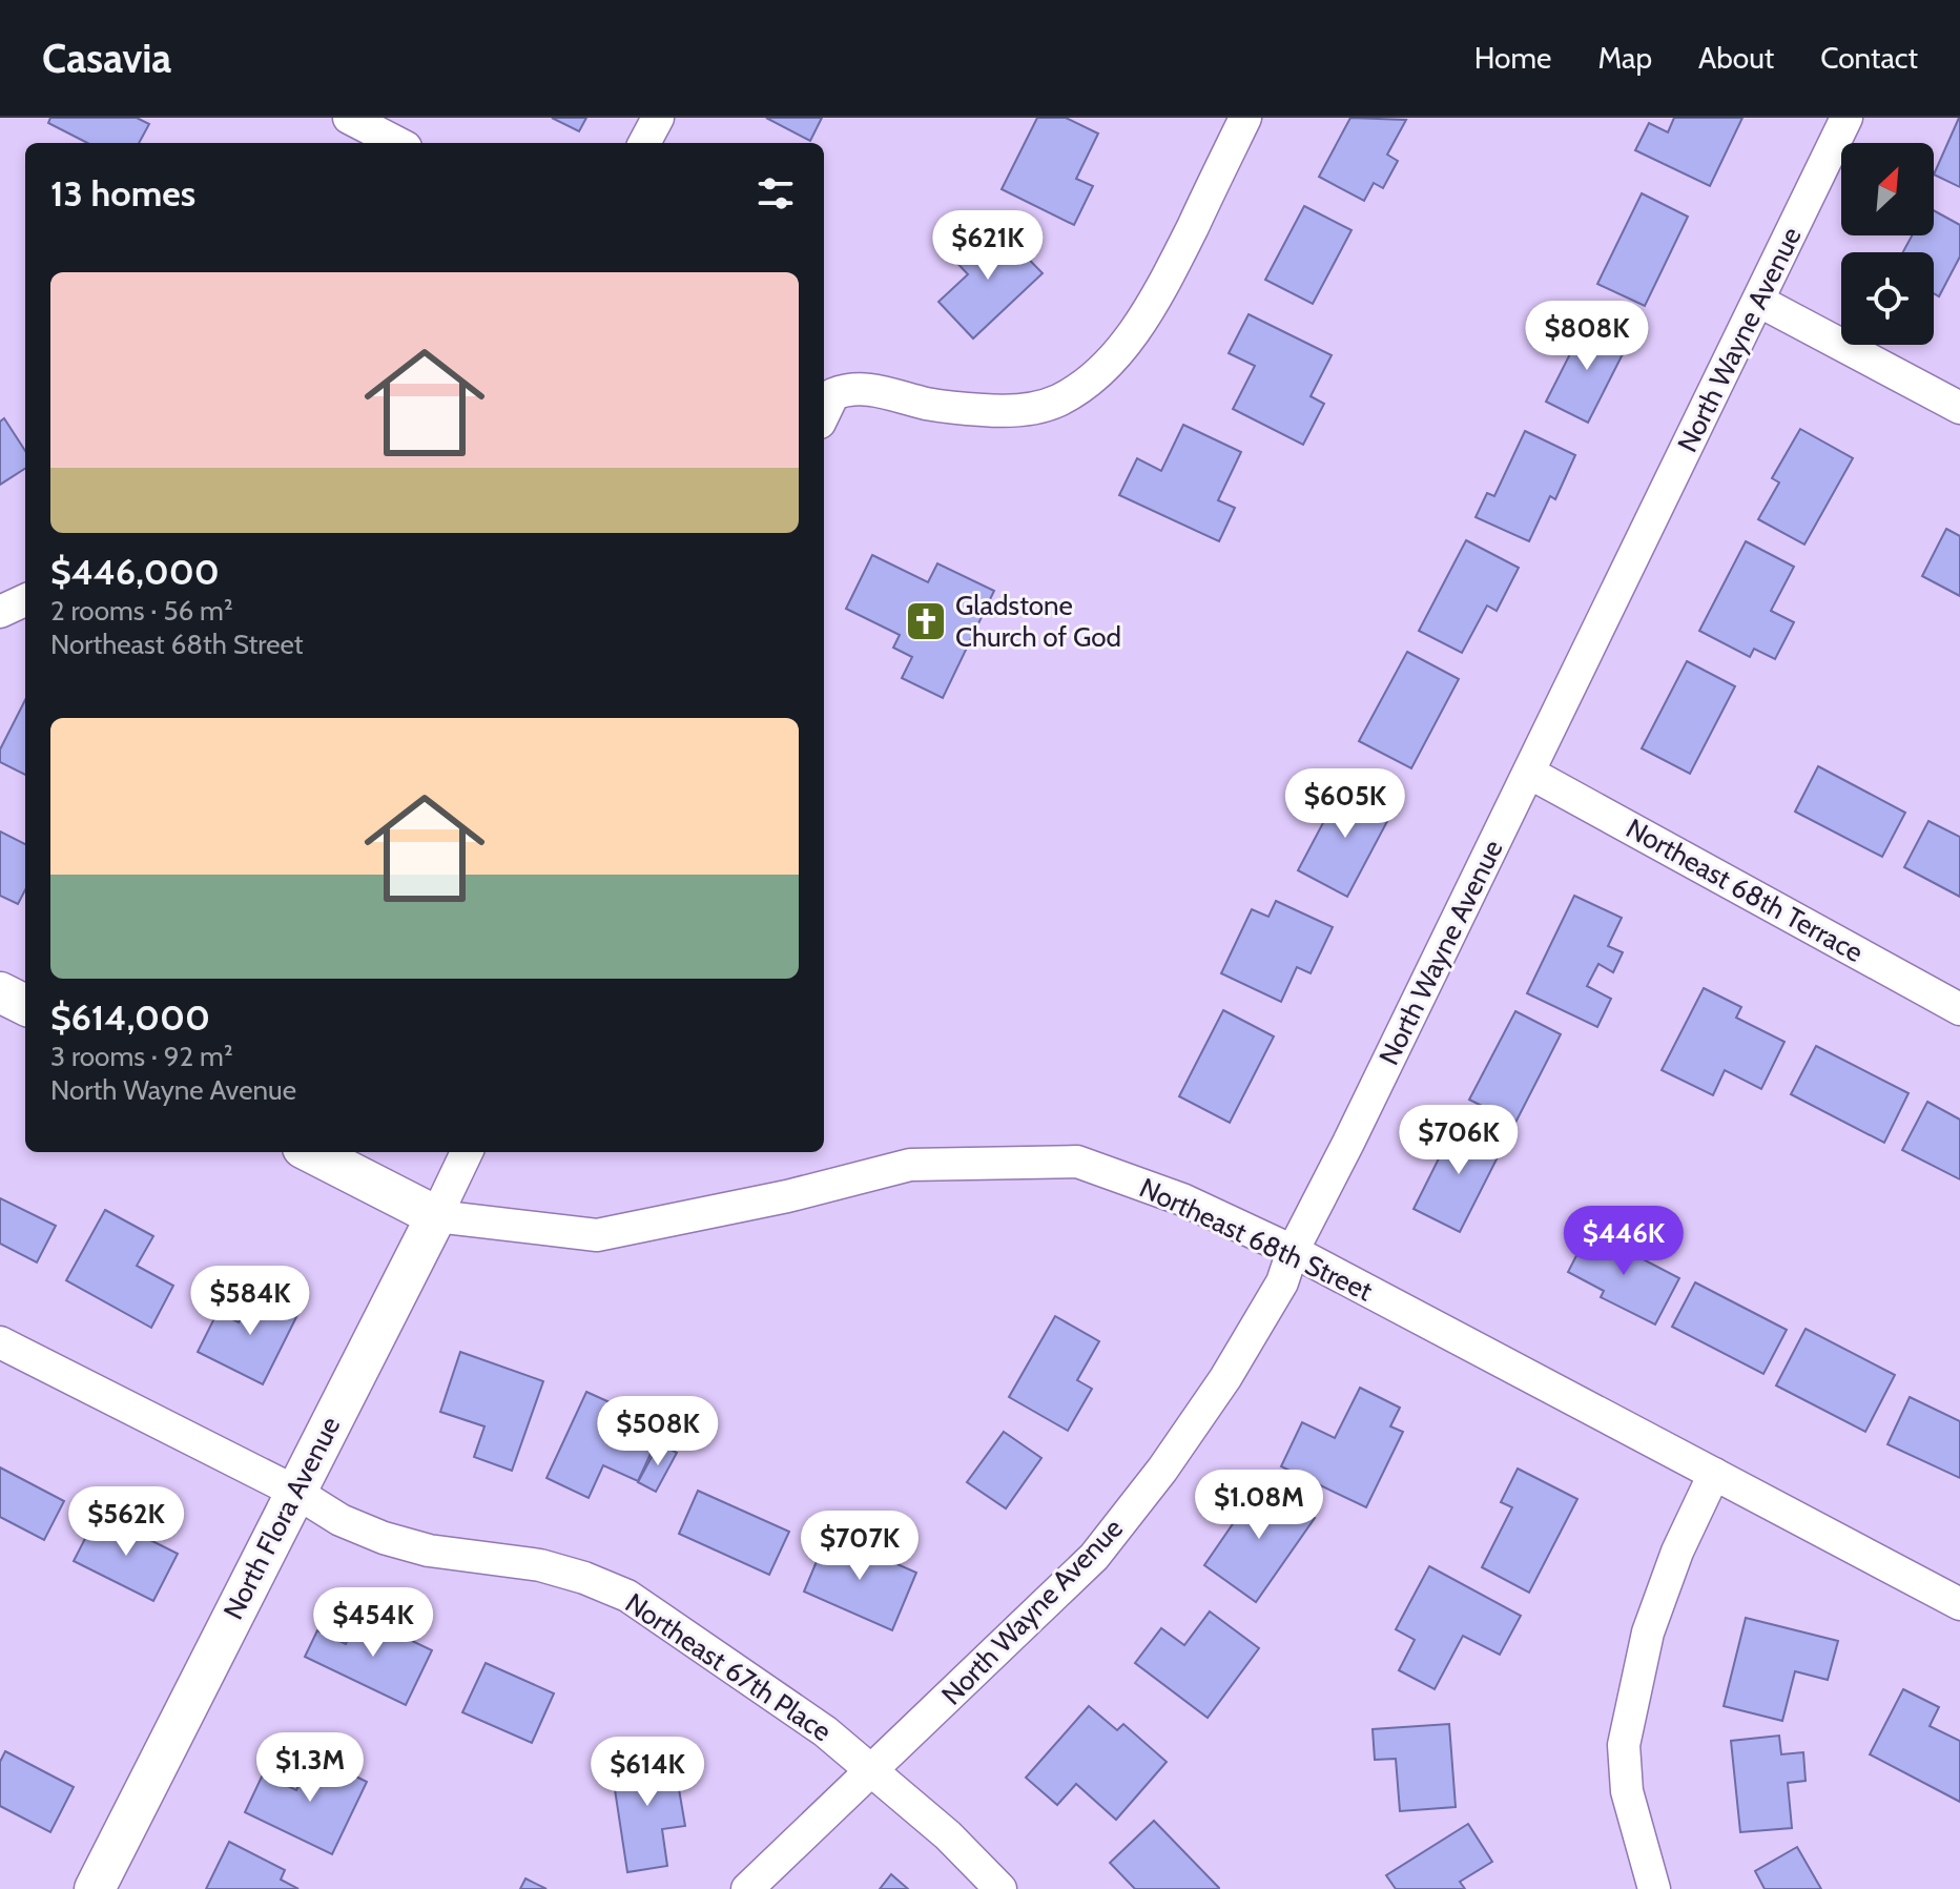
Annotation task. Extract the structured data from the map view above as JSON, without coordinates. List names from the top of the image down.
{
  "streets": {
    "street": [
      "North Wayne Avenue",
      "Northeast 68th Terrace",
      "Northeast 68th Street",
      "North Flora Avenue",
      "Northeast 67th Place"
    ]
  },
  "crossings": [
    ["North Wayne Avenue", "Northeast 68th Terrace"],
    ["North Wayne Avenue", "Northeast 68th Street"],
    ["North Wayne Avenue", "Northeast 67th Place"],
    ["Northeast 68th Street", "North Flora Avenue"],
    ["North Flora Avenue", "Northeast 67th Place"]
  ],
  "places": {
    "church": ["Gladstone Church of God"]
  },
  "north": "top right",
  "page": {
    "header": "Casavia",
    "nav": [
      "Home",
      "Map",
      "About",
      "Contact"
    ],
    "heading": "13 homes",
    "price": [
      "$621K",
      "$808K",
      "$605K",
      "$706K",
      "$446K",
      "$584K",
      "$508K",
      "$1.08M",
      "$562K",
      "$707K",
      "$454K",
      "$1.3M",
      "$614K"
    ],
    "list": [
      {
        "name": "$446,000",
        "note": "2 rooms · 56 m² · Northeast 68th Street"
      },
      {
        "name": "$614,000",
        "note": "3 rooms · 92 m² · North Wayne Avenue"
      }
    ]
  }
}
